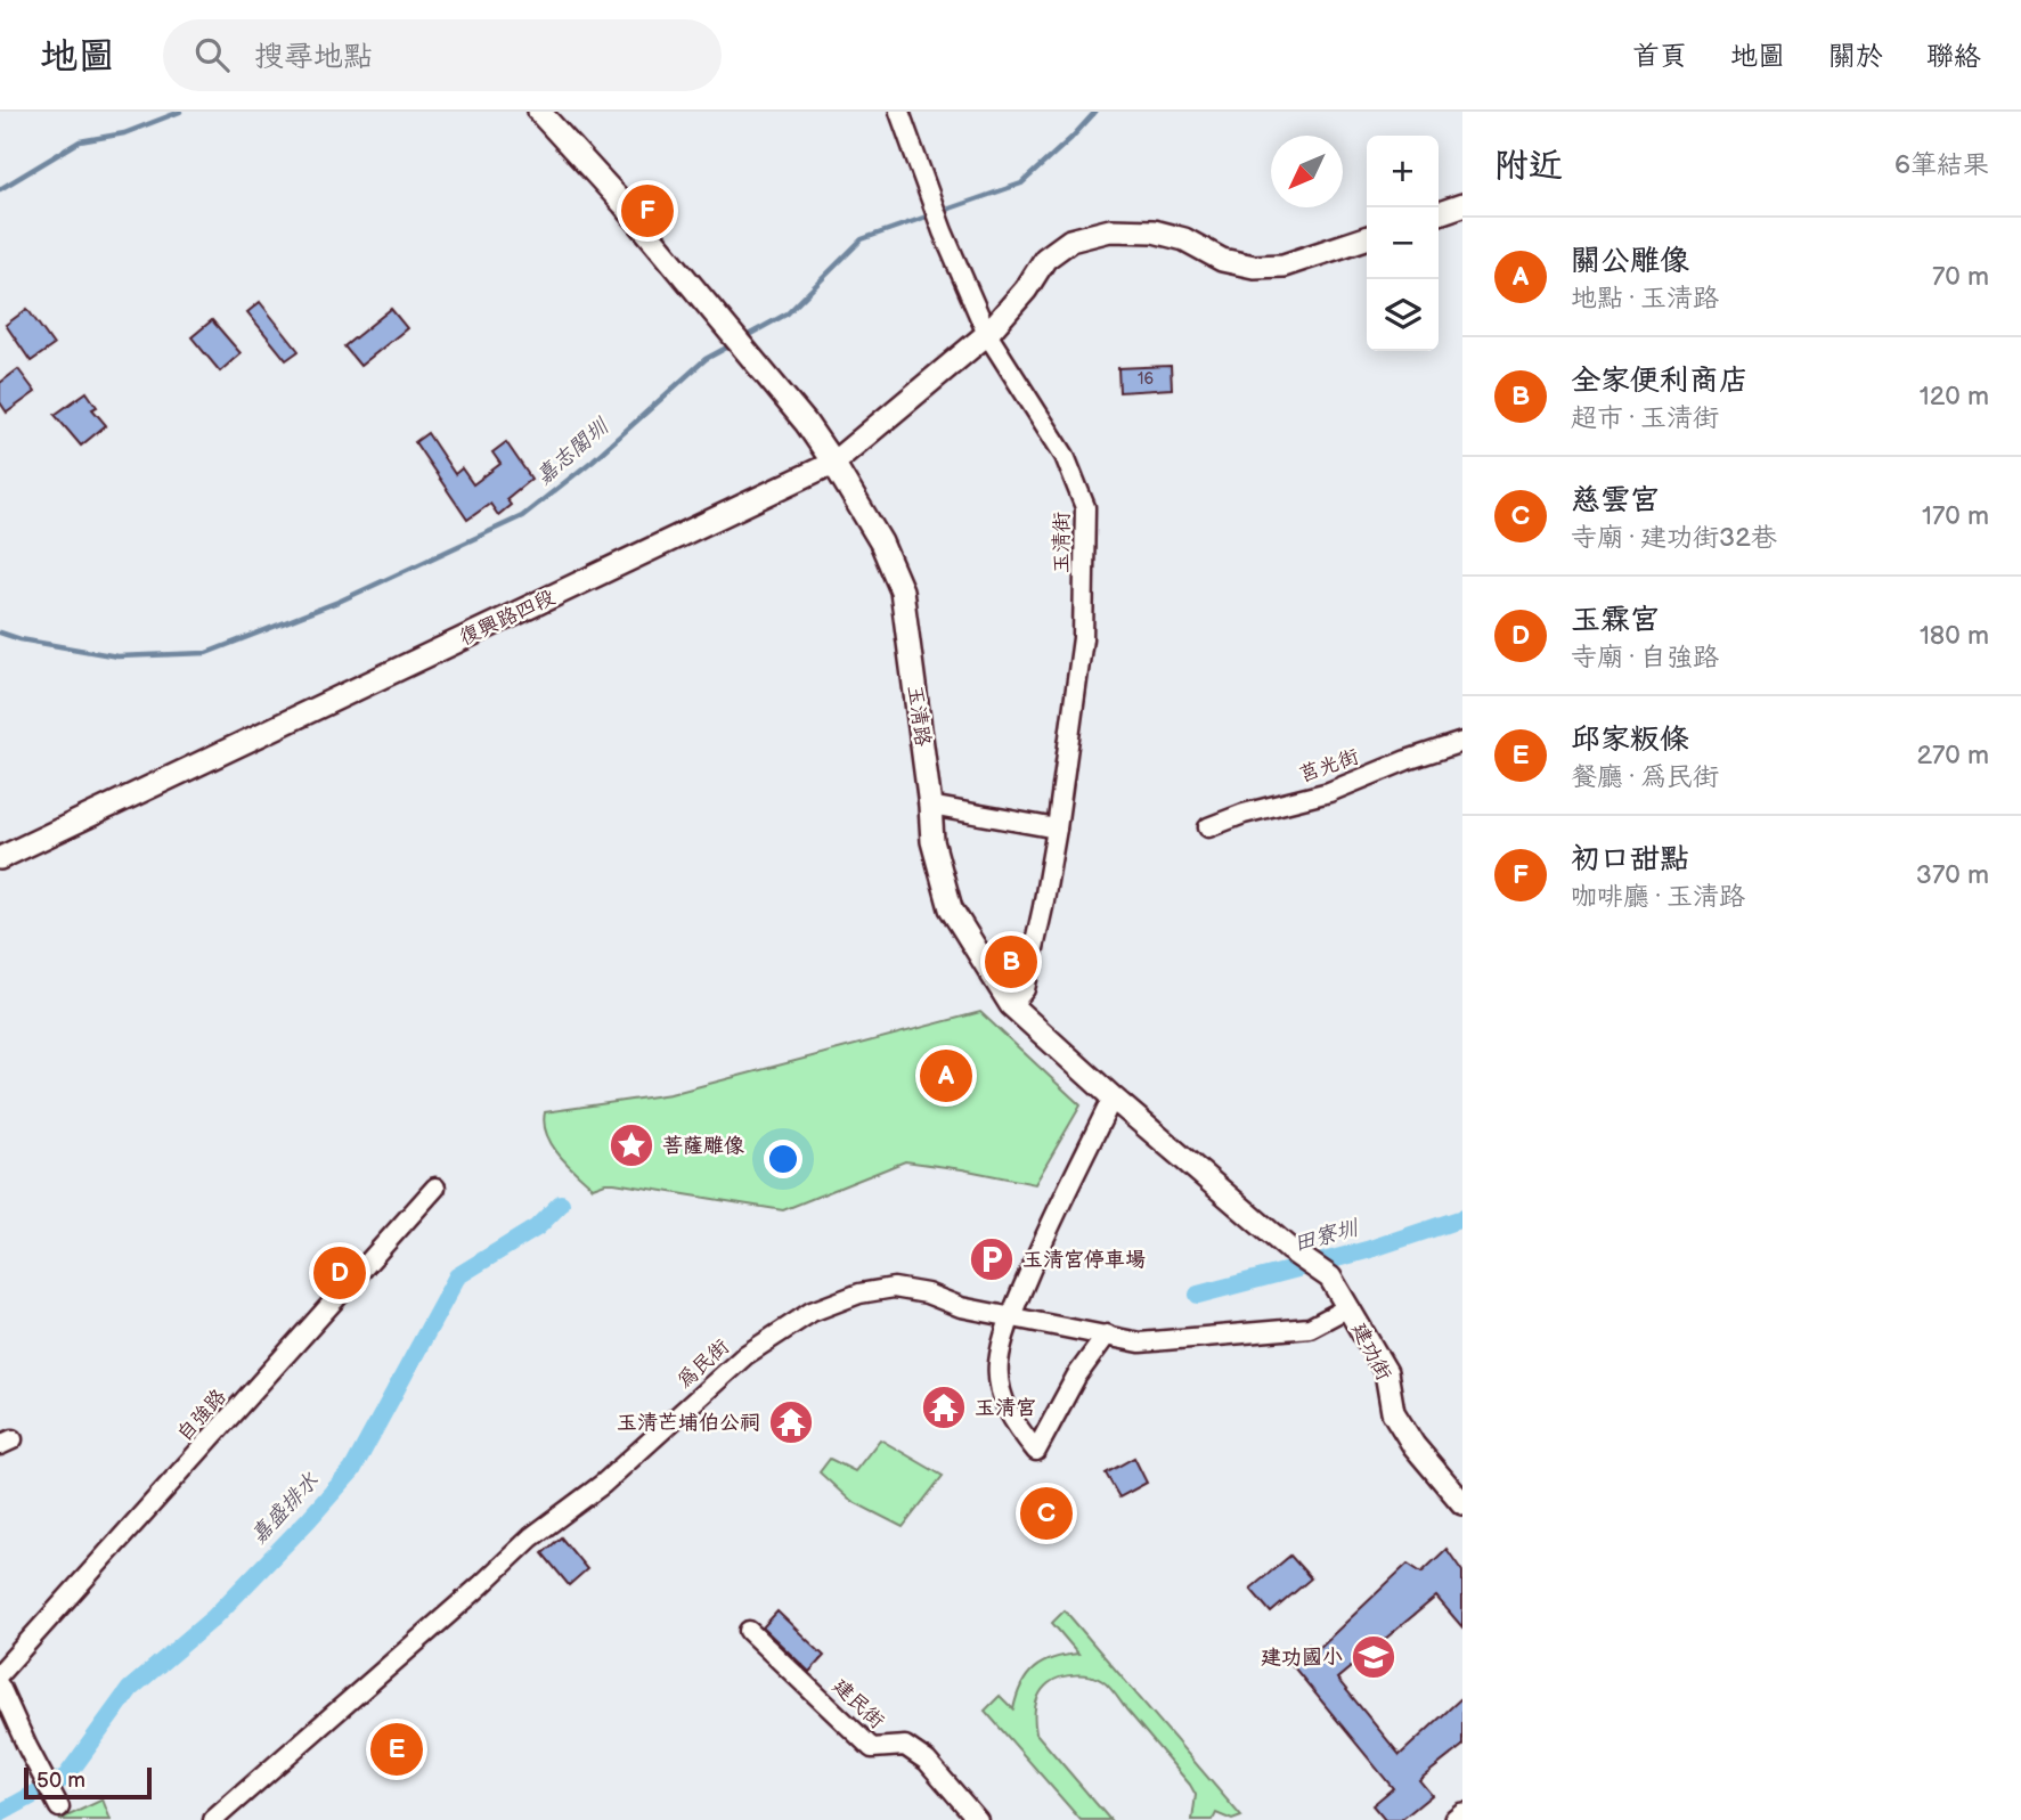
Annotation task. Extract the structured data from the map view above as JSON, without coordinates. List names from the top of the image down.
{
  "streets": {
    "street": [
      "玉清街",
      "復興路四段",
      "玉清路",
      "莒光街",
      "建功街",
      "為民街",
      "自強路",
      "建民街"
    ]
  },
  "crossings": [
    ["玉清街", "復興路四段"],
    ["玉清街", "玉清路"],
    ["復興路四段", "玉清路"],
    ["玉清路", "建功街"],
    ["建功街", "為民街"]
  ],
  "water": ["嘉志閣圳", "田寮圳", "嘉盛排水"],
  "places": {
    "place": ["菩薩雕像"],
    "parking": ["玉清宮停車場"],
    "temple": ["玉清宮", "玉清芒埔伯公祠"],
    "school or university": ["建功國小"]
  },
  "house_numbers": ["16"],
  "scale_bar": "50 m",
  "north": "bottom left",
  "page": {
    "header": "地圖",
    "search": "搜尋地點",
    "nav": [
      "首頁",
      "地圖",
      "關於",
      "聯絡"
    ],
    "heading": ["附近", "6筆結果"],
    "map_buttons": ["+", "−"],
    "pins": [
      "F",
      "B",
      "A",
      "D",
      "C",
      "E"
    ],
    "list": [
      {
        "mark": "A",
        "name": "關公雕像",
        "note": "地點 · 玉清路",
        "value": "70 m"
      },
      {
        "mark": "B",
        "name": "全家便利商店",
        "note": "超市 · 玉清街",
        "value": "120 m"
      },
      {
        "mark": "C",
        "name": "慈雲宮",
        "note": "寺廟 · 建功街32巷",
        "value": "170 m"
      },
      {
        "mark": "D",
        "name": "玉霖宮",
        "note": "寺廟 · 自強路",
        "value": "180 m"
      },
      {
        "mark": "E",
        "name": "邱家粄條",
        "note": "餐廳 · 為民街",
        "value": "270 m"
      },
      {
        "mark": "F",
        "name": "初口甜點",
        "note": "咖啡廳 · 玉清路",
        "value": "370 m"
      }
    ],
    "scale": "50 m"
  }
}
